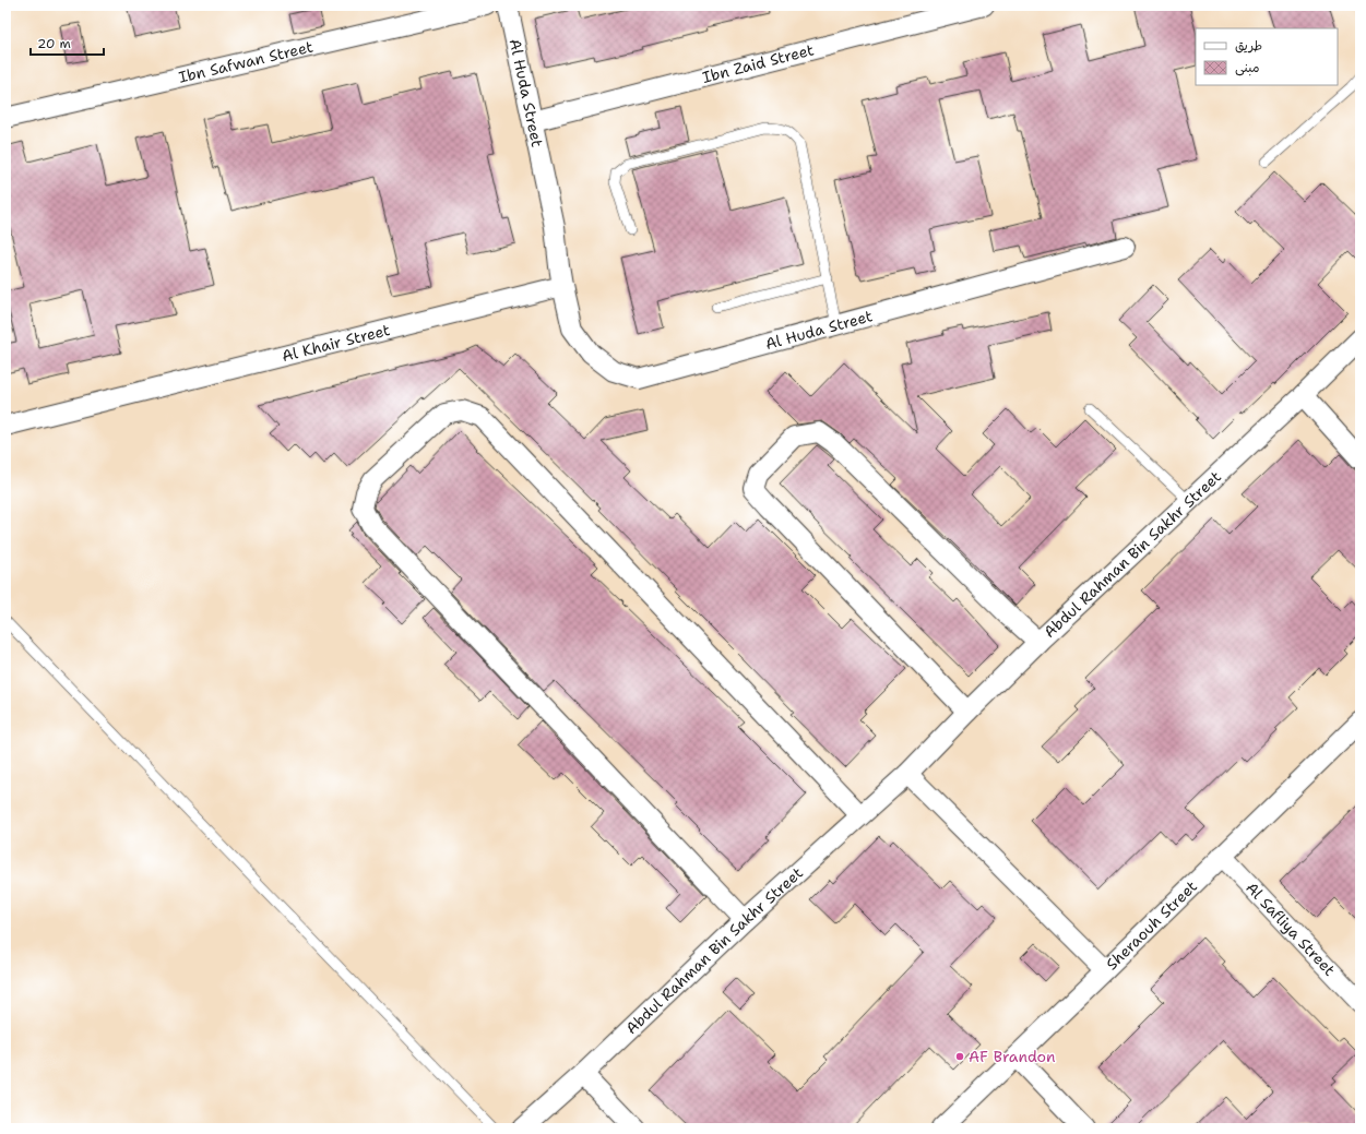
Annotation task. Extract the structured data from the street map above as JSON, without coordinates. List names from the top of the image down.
{
  "streets": {
    "street": [
      "Ibn Safwan Street",
      "Ibn Zaid Street",
      "Al Huda Street",
      "Al Khair Street",
      "Abdul Rahman Bin Sakhr Street",
      "Sheraouh Street",
      "Al Safliya Street"
    ]
  },
  "crossings": [
    ["Ibn Zaid Street", "Al Huda Street"],
    ["Al Huda Street", "Al Khair Street"],
    ["Sheraouh Street", "Al Safliya Street"]
  ],
  "places": ["AF Brandon"],
  "legend": ["طريق", "مبنى"],
  "scale_bar": "20 m"
}
